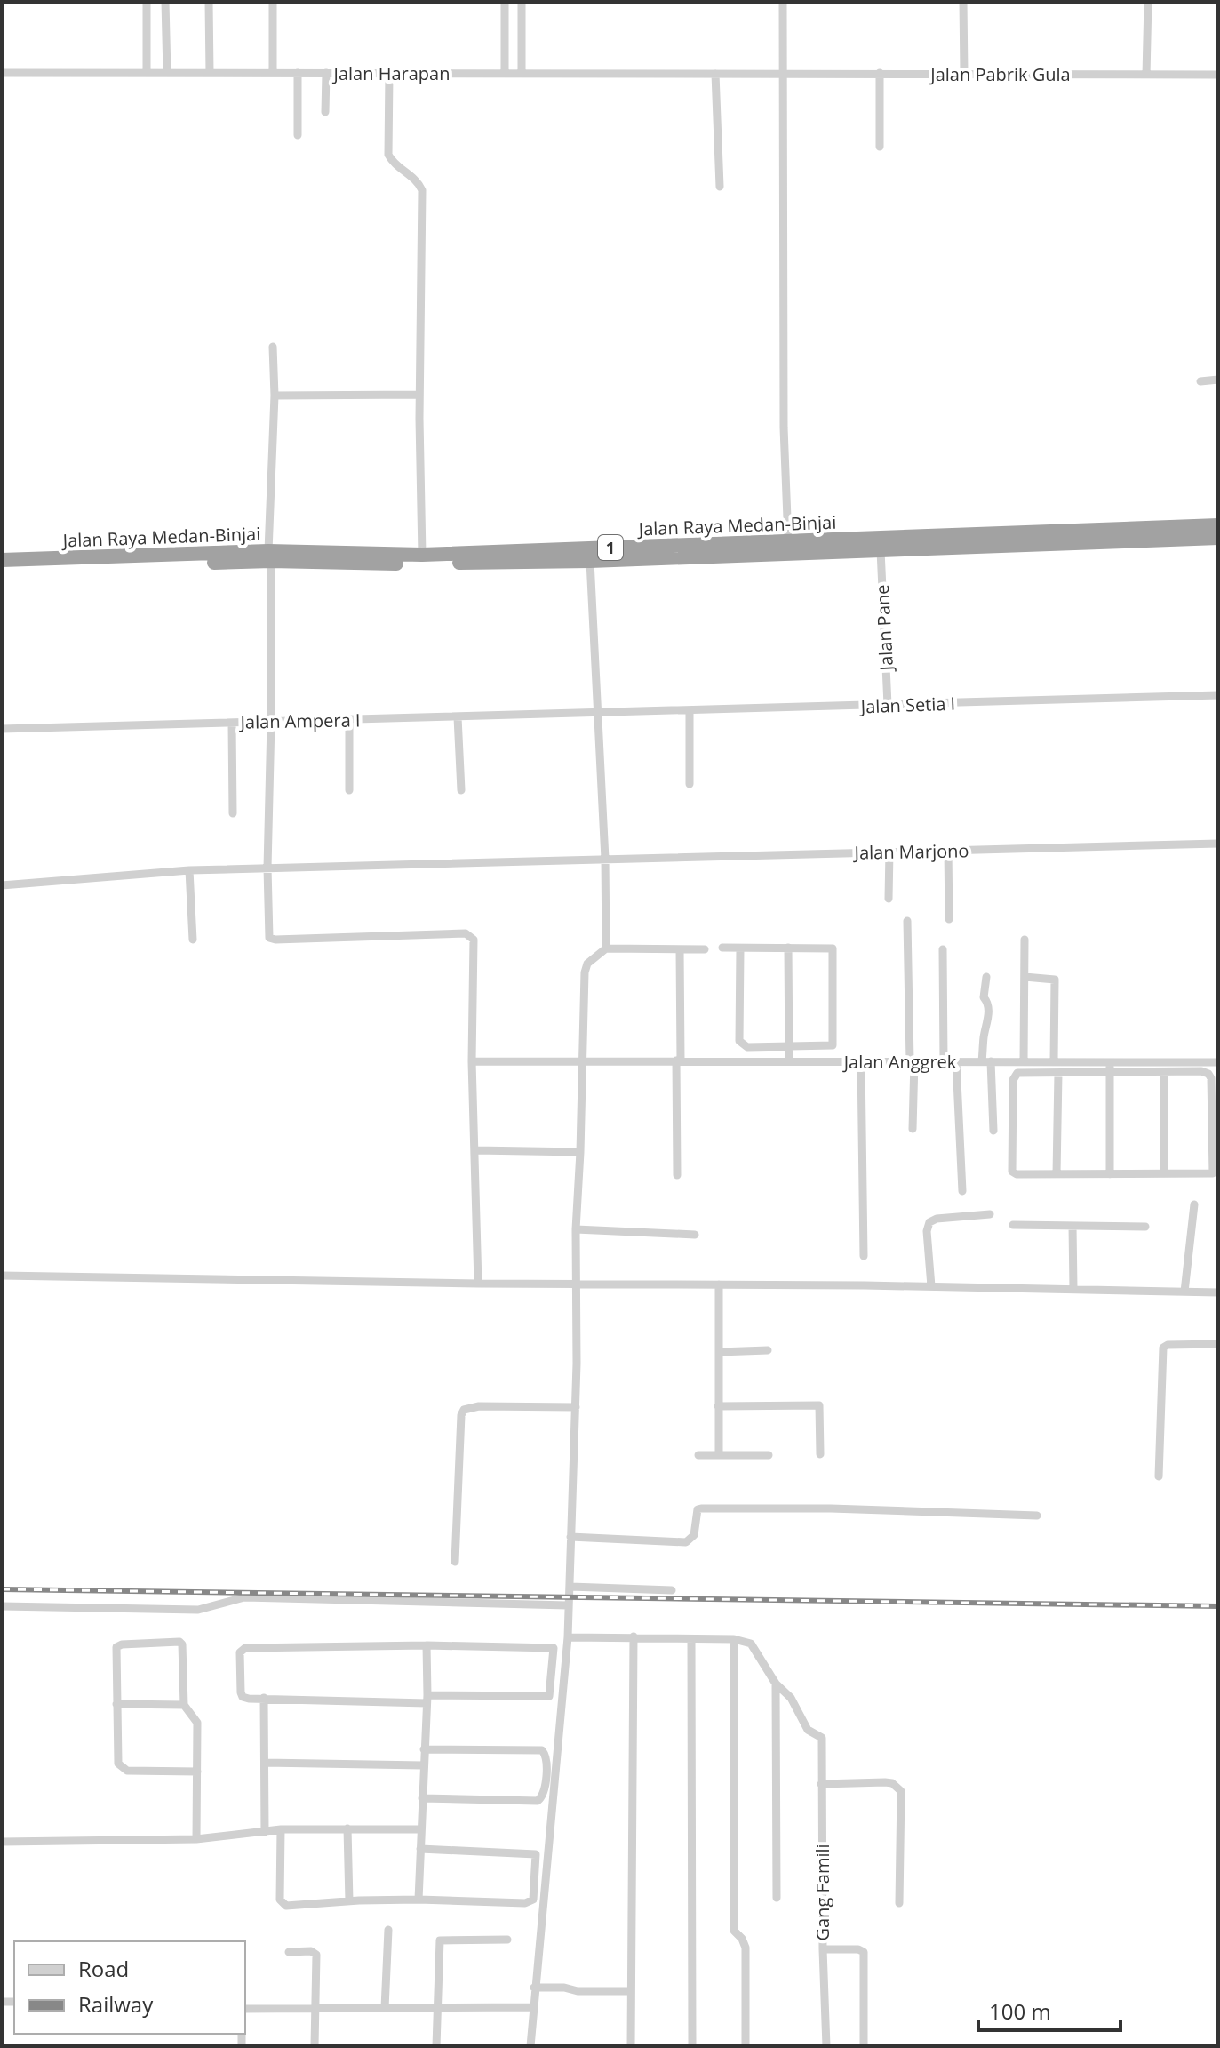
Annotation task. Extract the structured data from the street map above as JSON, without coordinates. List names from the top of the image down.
{
  "streets": {
    "highway": ["Jalan Raya Medan-Binjai", "1"],
    "street": [
      "Jalan Harapan",
      "Jalan Pabrik Gula",
      "Jalan Pane",
      "Jalan Setia I",
      "Jalan Ampera I",
      "Jalan Marjono",
      "Jalan Anggrek",
      "Gang Famili"
    ]
  },
  "crossings": [
    ["Jalan Harapan", "Jalan Pabrik Gula"],
    ["Jalan Raya Medan-Binjai", "Jalan Pane"],
    ["Jalan Pane", "Jalan Setia I"],
    ["Jalan Setia I", "Jalan Ampera I"]
  ],
  "legend": ["Road", "Railway"],
  "scale_bar": "100 m"
}
